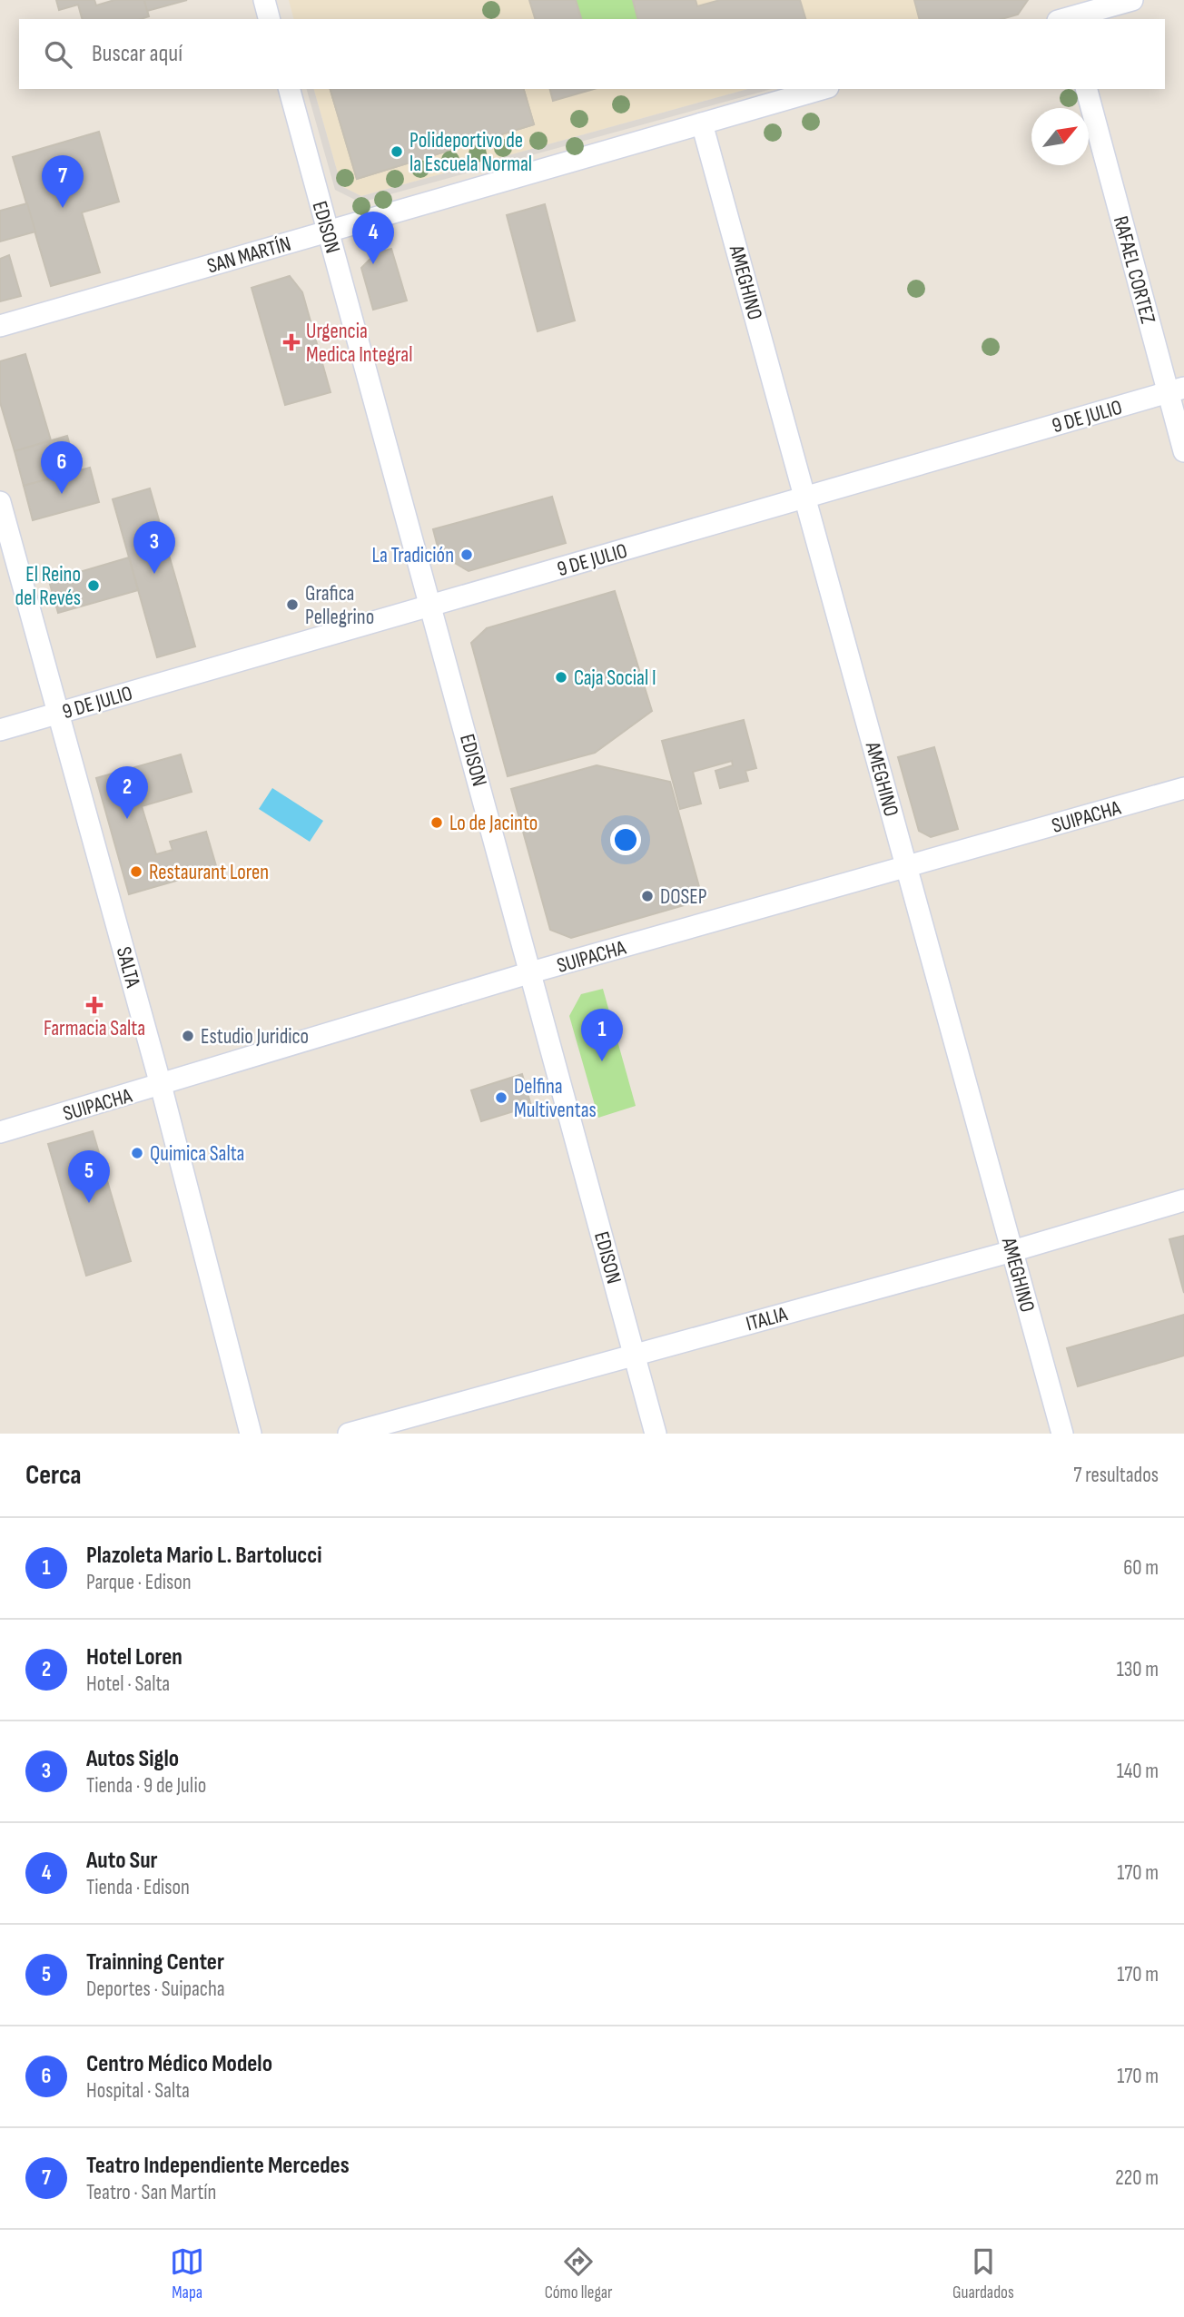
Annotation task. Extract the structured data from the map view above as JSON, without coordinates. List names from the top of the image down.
{
  "streets": {
    "street": [
      "EDISON",
      "SAN MARTÍN",
      "RAFAEL CORTEZ",
      "AMEGHINO",
      "9 DE JULIO",
      "SUIPACHA",
      "SALTA",
      "ITALIA"
    ]
  },
  "crossings": [
    ["EDISON", "SAN MARTÍN"],
    ["EDISON", "9 DE JULIO"],
    ["EDISON", "SUIPACHA"],
    ["EDISON", "ITALIA"],
    ["SAN MARTÍN", "AMEGHINO"],
    ["RAFAEL CORTEZ", "9 DE JULIO"],
    ["AMEGHINO", "9 DE JULIO"],
    ["AMEGHINO", "SUIPACHA"],
    ["AMEGHINO", "ITALIA"],
    ["9 DE JULIO", "SALTA"],
    ["SUIPACHA", "SALTA"]
  ],
  "places": {
    "other": [
      "Polideportivo de la Escuela Normal",
      "La Tradición",
      "El Reino del Revés",
      "Grafica Pellegrino",
      "Caja Social I",
      "Lo de Jacinto",
      "Restaurant Loren",
      "DOSEP",
      "Estudio Juridico",
      "Delfina Multiventas",
      "Quimica Salta"
    ],
    "health": ["Urgencia Medica Integral", "Farmacia Salta"]
  },
  "north": "top right",
  "page": {
    "search": "Buscar aquí",
    "pins": [
      "7",
      "4",
      "6",
      "3",
      "2",
      "1",
      "5"
    ],
    "heading": ["Cerca", "7 resultados"],
    "list": [
      {
        "mark": "1",
        "name": "Plazoleta Mario L. Bartolucci",
        "note": "Parque · Edison",
        "value": "60 m"
      },
      {
        "mark": "2",
        "name": "Hotel Loren",
        "note": "Hotel · Salta",
        "value": "130 m"
      },
      {
        "mark": "3",
        "name": "Autos Siglo",
        "note": "Tienda · 9 de Julio",
        "value": "140 m"
      },
      {
        "mark": "4",
        "name": "Auto Sur",
        "note": "Tienda · Edison",
        "value": "170 m"
      },
      {
        "mark": "5",
        "name": "Trainning Center",
        "note": "Deportes · Suipacha",
        "value": "170 m"
      },
      {
        "mark": "6",
        "name": "Centro Médico Modelo",
        "note": "Hospital · Salta",
        "value": "170 m"
      },
      {
        "mark": "7",
        "name": "Teatro Independiente Mercedes",
        "note": "Teatro · San Martín",
        "value": "220 m"
      }
    ],
    "nav": ["Mapa", "Cómo llegar", "Guardados"]
  }
}
